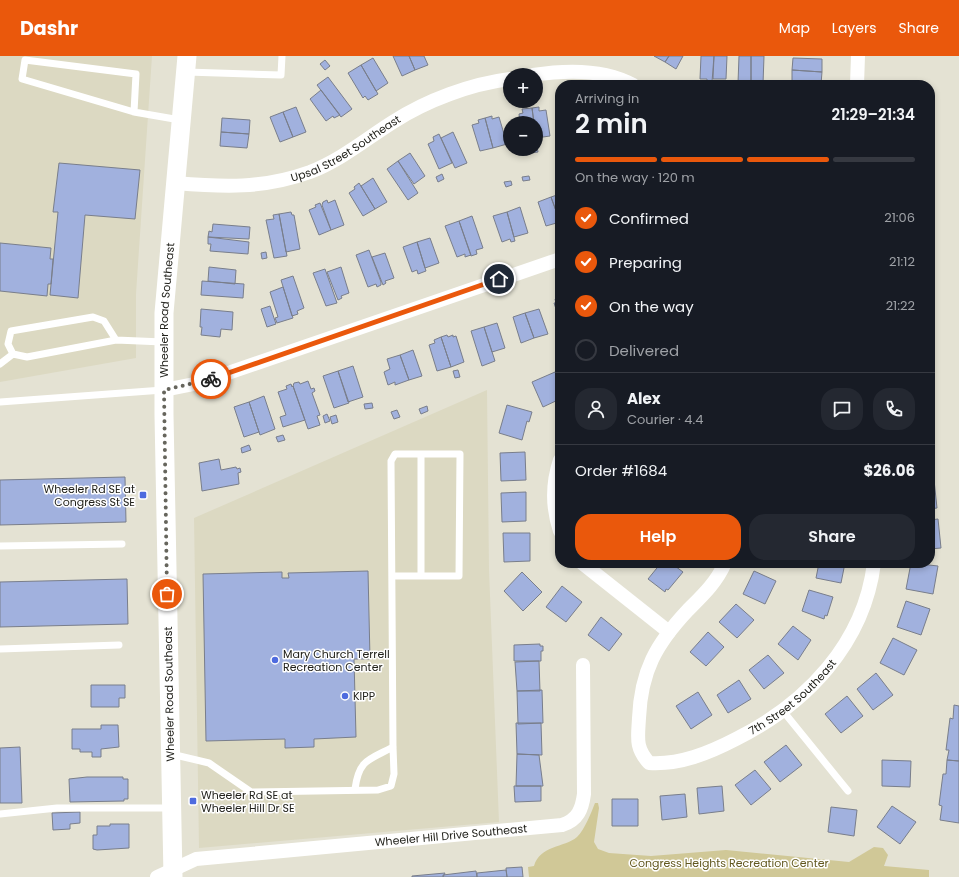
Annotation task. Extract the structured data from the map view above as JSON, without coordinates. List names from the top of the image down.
{
  "streets": {
    "main road": ["Wheeler Road Southeast"],
    "street": ["Upsal Street Southeast", "7th Street Southeast", "Wheeler Hill Drive Southeast"]
  },
  "crossings": [
    ["Upsal Street Southeast", "Wheeler Road Southeast"],
    ["Wheeler Road Southeast", "Wheeler Hill Drive Southeast"]
  ],
  "parks": ["Congress Heights Recreation Center"],
  "places": {
    "transit": ["Wheeler Rd SE at Congress St SE", "Wheeler Rd SE at Wheeler Hill Dr SE"],
    "other": ["Mary Church Terrell Recreation Center", "KIPP"]
  },
  "page": {
    "header": "Dashr",
    "nav": ["Map", "Layers", "Share"],
    "map_buttons": ["+", "−"],
    "heading": ["2 min", "Arriving in", "21:29–21:34"],
    "panel": [
      "Alex",
      "Courier · 4.4",
      "Order #1684",
      "$26.06"
    ],
    "bar": "On the way · 120 m",
    "list": [
      ["Confirmed", "21:06"],
      ["Preparing", "21:12"],
      ["On the way", "21:22"],
      "Delivered"
    ],
    "buttons": ["Help", "Share"]
  }
}
